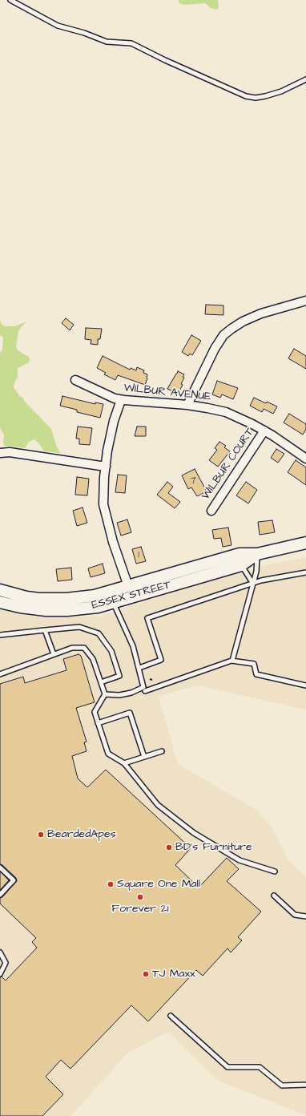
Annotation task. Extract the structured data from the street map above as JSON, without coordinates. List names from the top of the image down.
{
  "streets": {
    "main road": ["ESSEX STREET"],
    "street": ["WILBUR AVENUE", "WILBUR COURT"]
  },
  "crossings": [
    ["WILBUR AVENUE", "WILBUR COURT"]
  ],
  "places": [
    "BeardedApes",
    "BD's Furniture",
    "Square One Mall",
    "Forever 21",
    "TJ Maxx"
  ],
  "house_numbers": ["7", "1"]
}
